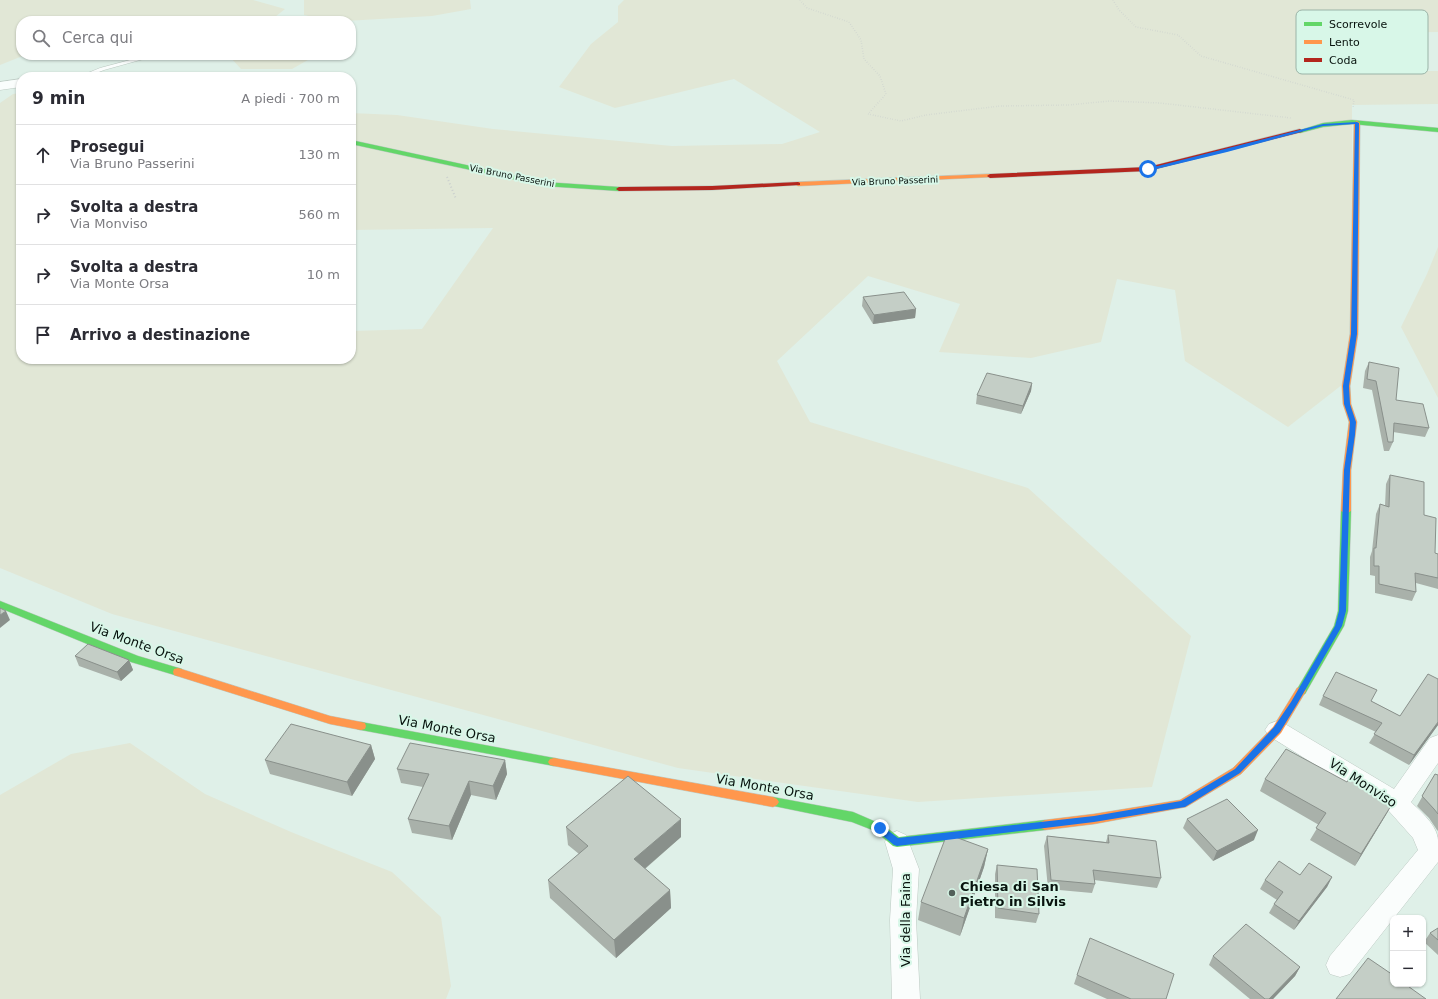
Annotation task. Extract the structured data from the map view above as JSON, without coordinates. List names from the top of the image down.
{
  "streets": {
    "street": [
      "Via Bruno Passerini",
      "Via Monte Orsa",
      "Via Monviso",
      "Via della Faina"
    ]
  },
  "crossings": [
    ["Via Monte Orsa", "Via della Faina"]
  ],
  "places": ["Chiesa di San Pietro in Silvis"],
  "legend": ["Scorrevole", "Lento", "Coda"],
  "page": {
    "search": "Cerca qui",
    "heading": ["9 min", "A piedi · 700 m"],
    "list": [
      ["Prosegui", "Via Bruno Passerini", "130 m"],
      ["Svolta a destra", "Via Monviso", "560 m"],
      ["Svolta a destra", "Via Monte Orsa", "10 m"],
      "Arrivo a destinazione"
    ],
    "map_buttons": ["+", "−"]
  }
}
